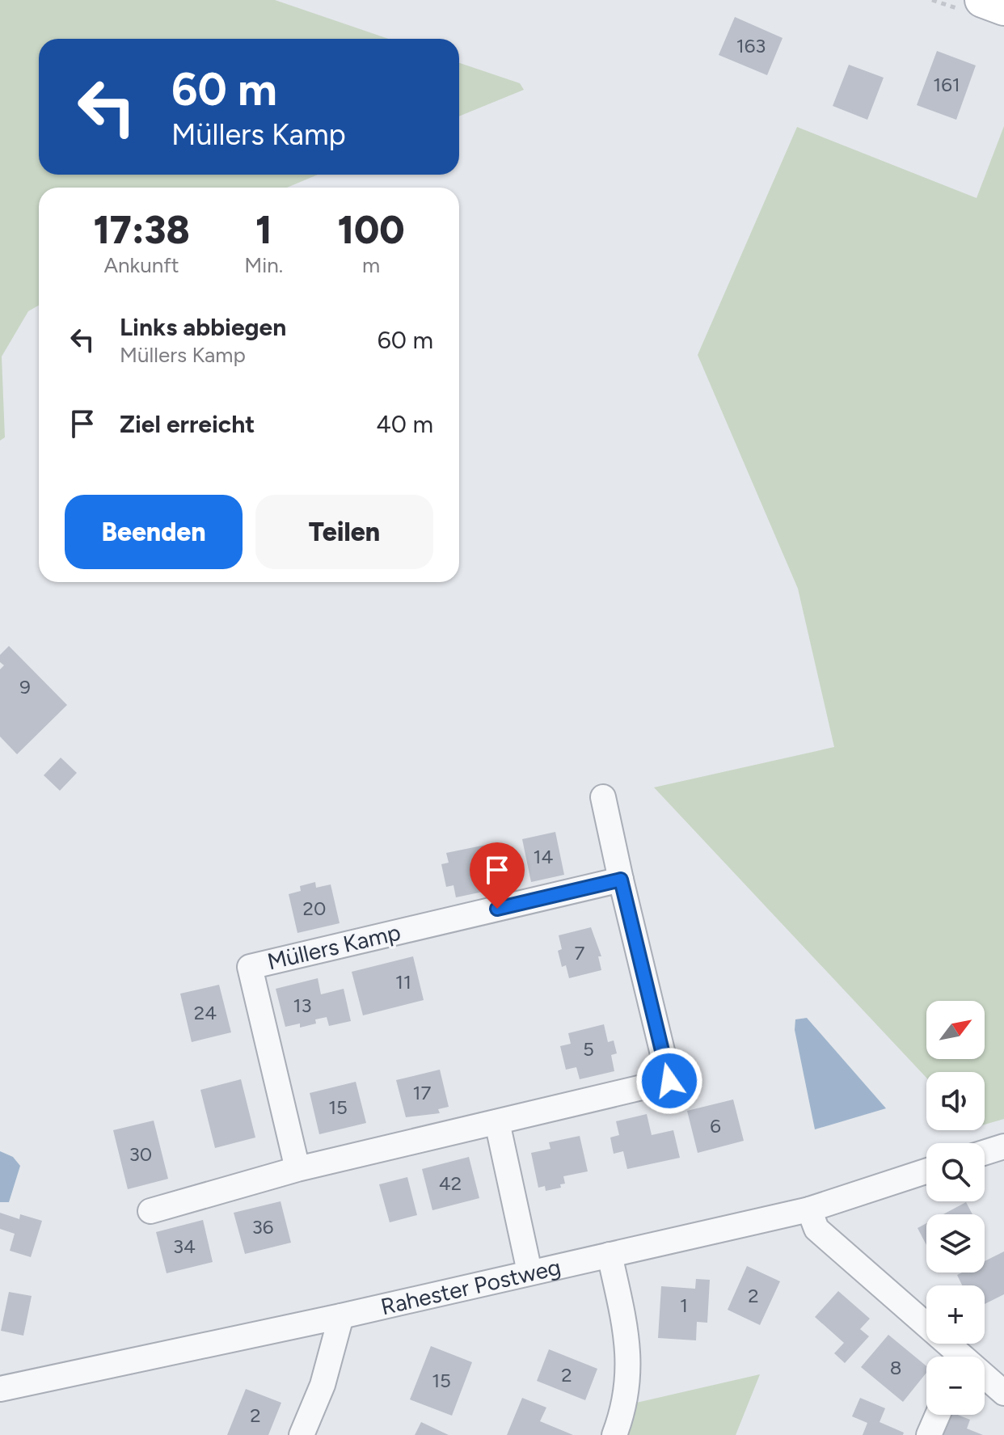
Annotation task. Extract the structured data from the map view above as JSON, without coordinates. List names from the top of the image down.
{
  "streets": {
    "street": ["Müllers Kamp", "Rahester Postweg"]
  },
  "house_numbers": [
    "163",
    "161",
    "9",
    "14",
    "20",
    "7",
    "11",
    "13",
    "24",
    "5",
    "17",
    "15",
    "6",
    "30",
    "42",
    "36",
    "34",
    "2",
    "1",
    "8",
    "2",
    "15",
    "2"
  ],
  "north": "top right",
  "page": {
    "turn": ["60 m", "Müllers Kamp"],
    "eta": [
      "17:38",
      "Ankunft",
      "1",
      "Min.",
      "100",
      "m"
    ],
    "list": [
      {
        "name": "Links abbiegen",
        "note": "Müllers Kamp",
        "value": "60 m"
      },
      {
        "name": "Ziel erreicht",
        "value": "40 m"
      }
    ],
    "buttons": ["Beenden", "Teilen"],
    "map_buttons": ["+", "−"]
  }
}
